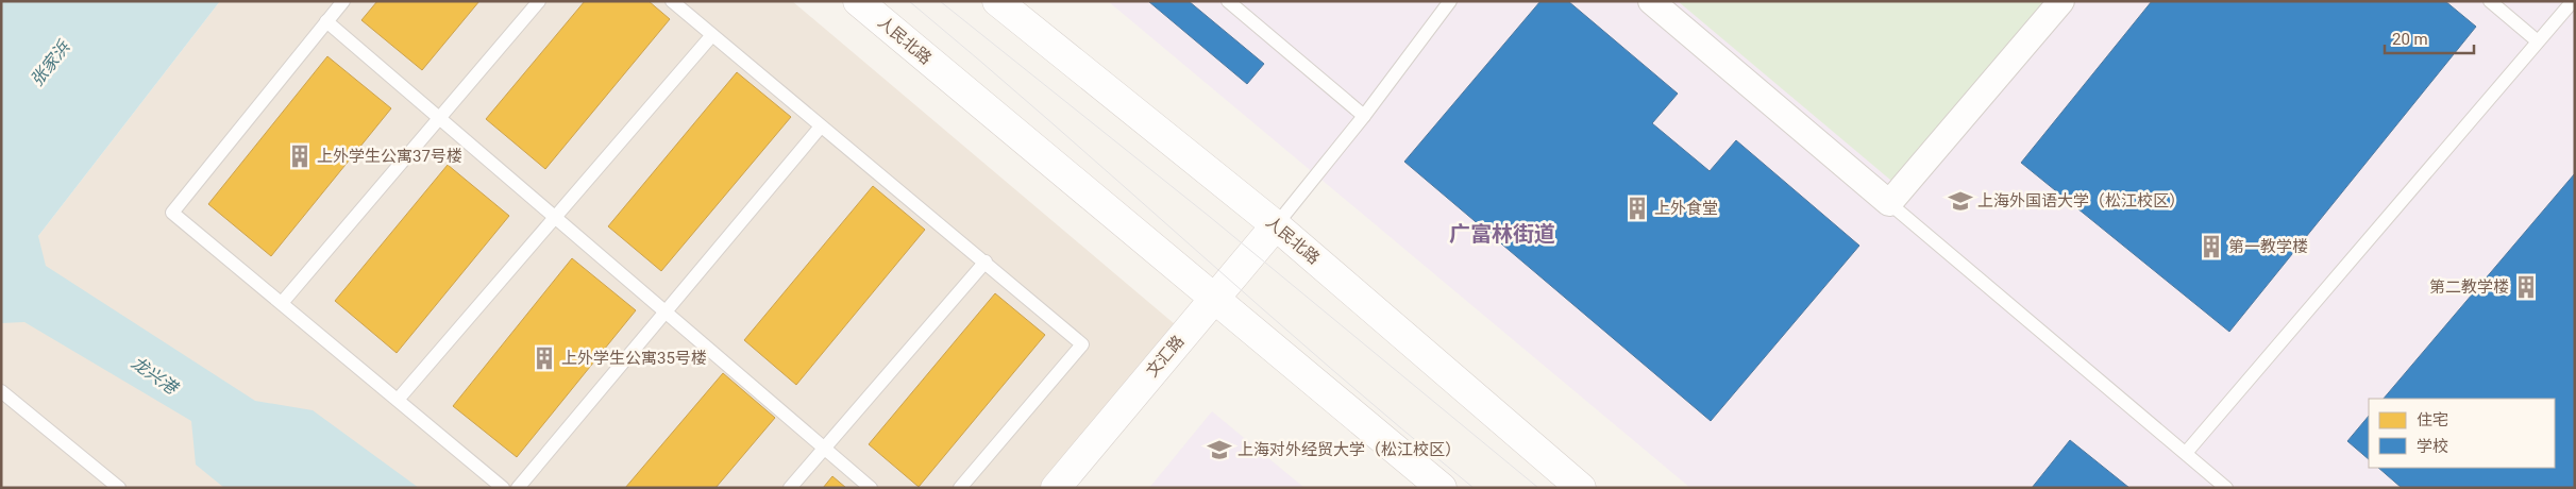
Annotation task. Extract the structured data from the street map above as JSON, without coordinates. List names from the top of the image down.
{
  "streets": {
    "main road": ["人民北路", "文汇路"]
  },
  "crossings": [
    ["人民北路", "文汇路"]
  ],
  "districts": ["广富林街道"],
  "water": ["张家浜", "龙兴港"],
  "places": {
    "building": [
      "上外学生公寓37号楼",
      "上外食堂",
      "第一教学楼",
      "第二教学楼",
      "上外学生公寓35号楼"
    ],
    "school or university": ["上海外国语大学（松江校区）", "上海对外经贸大学（松江校区）"]
  },
  "legend": ["住宅", "学校"],
  "scale_bar": "20 m"
}
